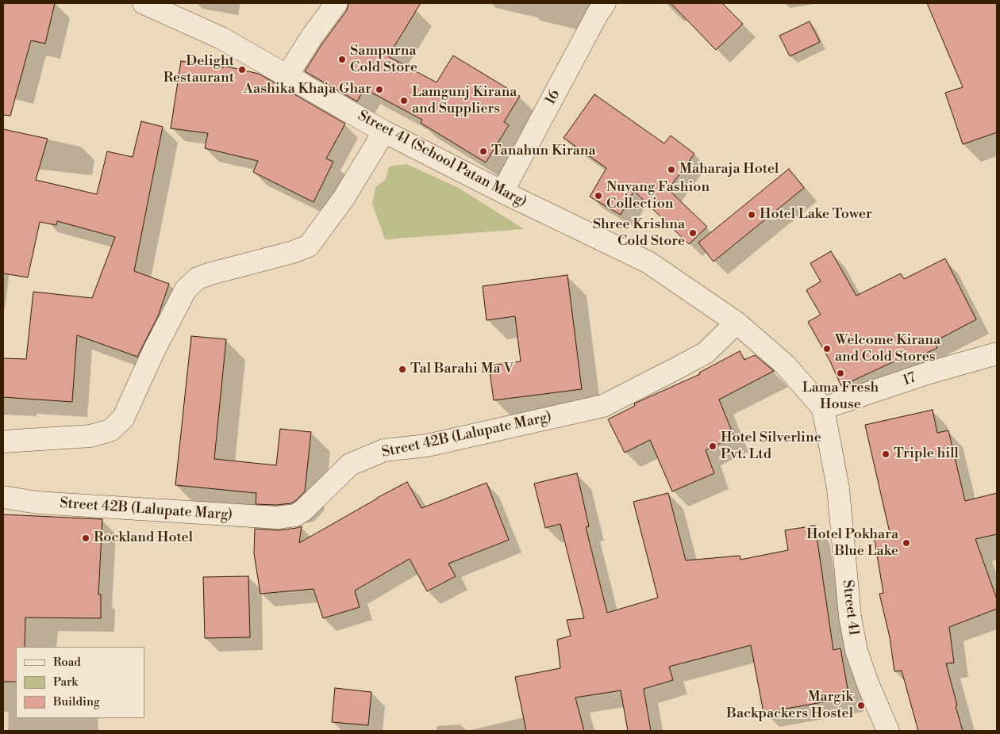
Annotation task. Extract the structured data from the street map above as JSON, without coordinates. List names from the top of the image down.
{
  "streets": {
    "street": [
      "16",
      "Street 41 (School Patan Marg)",
      "17",
      "Street 42B (Lalupate Marg)",
      "Street 41"
    ]
  },
  "crossings": [
    ["16", "Street 41 (School Patan Marg)"],
    ["Street 41 (School Patan Marg)", "17"],
    ["Street 41 (School Patan Marg)", "Street 42B (Lalupate Marg)"],
    ["Street 41 (School Patan Marg)", "Street 41"],
    ["17", "Street 41"]
  ],
  "places": [
    "Sampurna Cold Store",
    "Delight Restaurant",
    "Aashika Khaja Ghar",
    "Lamgunj Kirana and Suppliers",
    "Tanahun Kirana",
    "Maharaja Hotel",
    "Nuyang Fashion Collection",
    "Hotel Lake Tower",
    "Shree Krishna Cold Store",
    "Welcome Kirana and Cold Stores",
    "Tal Barahi Ma V",
    "Lama Fresh House",
    "Hotel Silverline Pvt. Ltd",
    "Triple hill",
    "Rockland Hotel",
    "Hotel Pokhara Blue Lake",
    "Margik Backpackers Hostel"
  ],
  "legend": ["Road", "Park", "Building"]
}
